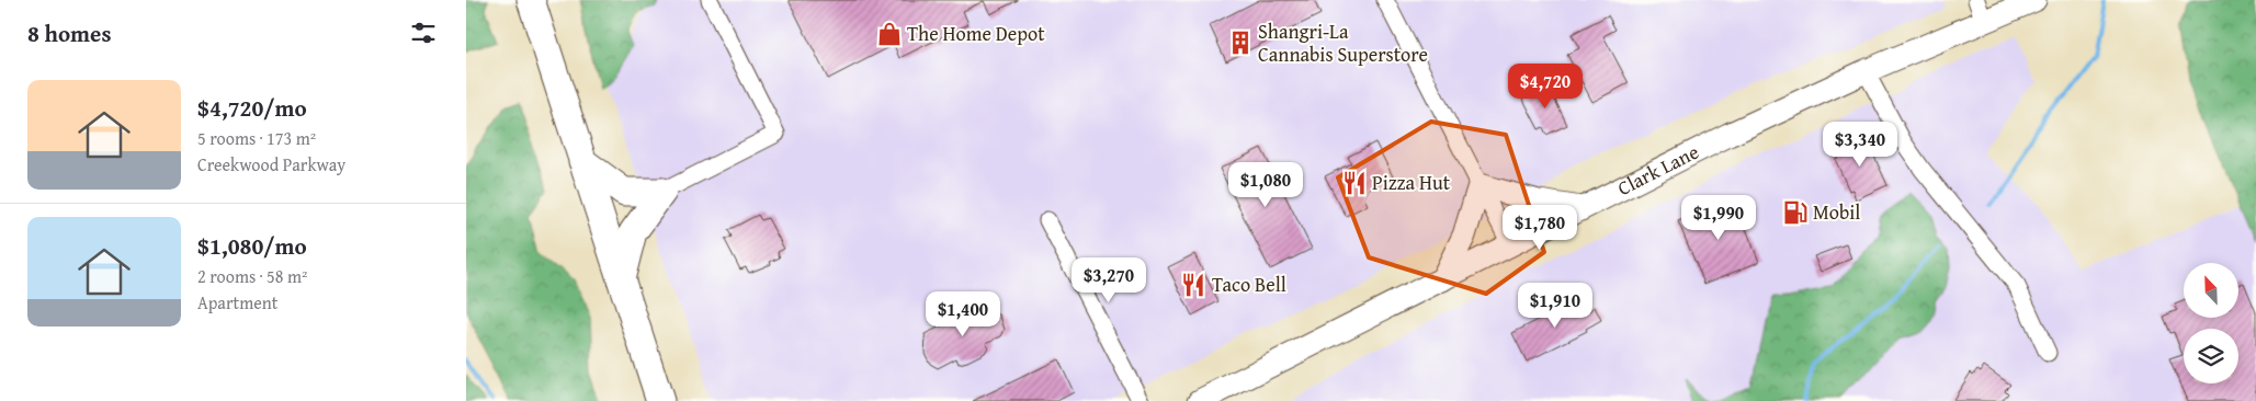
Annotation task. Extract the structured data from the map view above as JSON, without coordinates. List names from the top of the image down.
{
  "streets": {
    "main road": ["Clark Lane"]
  },
  "places": {
    "shop": ["The Home Depot"],
    "building": ["Shangri-La Cannabis Superstore"],
    "restaurant": ["Pizza Hut", "Taco Bell"],
    "fuel station": ["Mobil"]
  },
  "north": "top left",
  "page": {
    "heading": "8 homes",
    "price": [
      "$4,720",
      "$3,340",
      "$1,080",
      "$1,990",
      "$1,780",
      "$3,270",
      "$1,910",
      "$1,400"
    ],
    "list": [
      {
        "name": "$4,720/mo",
        "note": "5 rooms · 173 m² · Creekwood Parkway"
      },
      {
        "name": "$1,080/mo",
        "note": "2 rooms · 58 m² · Apartment"
      }
    ]
  }
}
